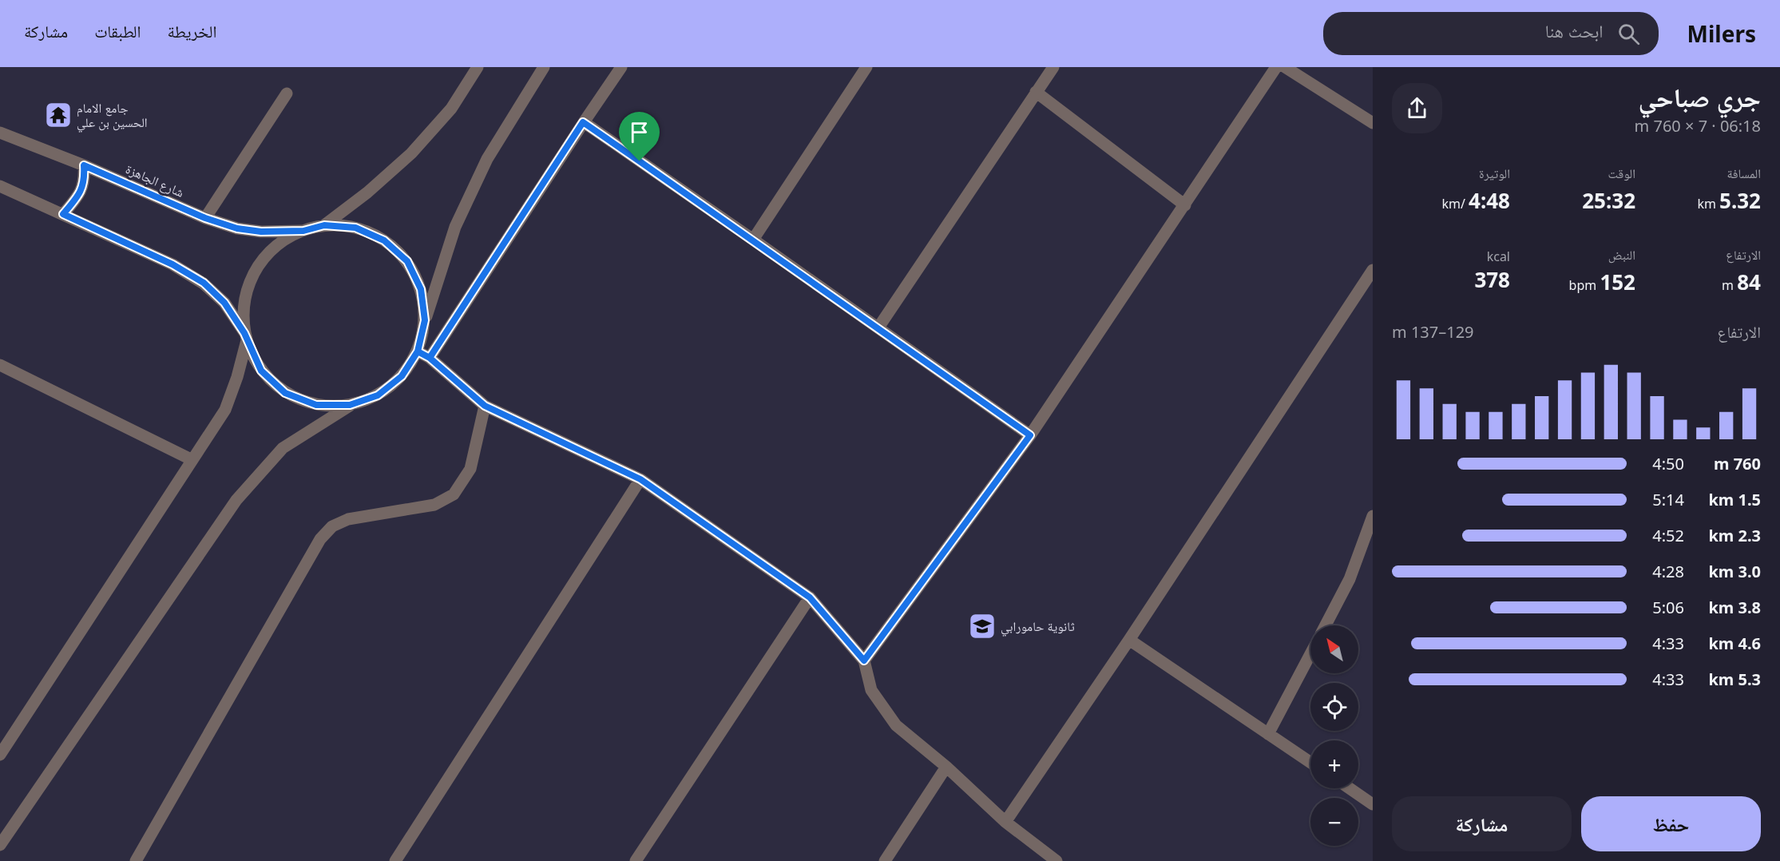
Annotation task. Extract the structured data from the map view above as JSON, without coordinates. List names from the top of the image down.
{
  "streets": {
    "street": ["شارع الجاهزة"]
  },
  "places": {
    "temple": ["جامع الامام الحسين بن علي"],
    "school or university": ["ثانوية حامورابي"]
  },
  "north": "top left",
  "page": {
    "header": "Milers",
    "search": "ابحث هنا",
    "nav": ["الخريطة", "الطبقات", "مشاركة"],
    "heading": ["جري صباحي", "06:18 · 7 × 760 m"],
    "stats": [
      ["المسافة", "5.32 km"],
      ["الوقت", "25:32"],
      ["الوتيرة", "4:48 /km"],
      ["الارتفاع", "84 m"],
      ["النبض", "152 bpm"],
      ["kcal", "378"]
    ],
    "chart": ["الارتفاع", "129–137 m"],
    "list": [
      {
        "name": "760 m",
        "note": "4:50"
      },
      {
        "name": "1.5 km",
        "note": "5:14"
      },
      {
        "name": "2.3 km",
        "note": "4:52"
      },
      {
        "name": "3.0 km",
        "note": "4:28"
      },
      {
        "name": "3.8 km",
        "note": "5:06"
      },
      {
        "name": "4.6 km",
        "note": "4:33"
      },
      {
        "name": "5.3 km",
        "note": "4:33"
      }
    ],
    "map_buttons": ["+", "−"],
    "buttons": ["حفظ", "مشاركة"]
  }
}
